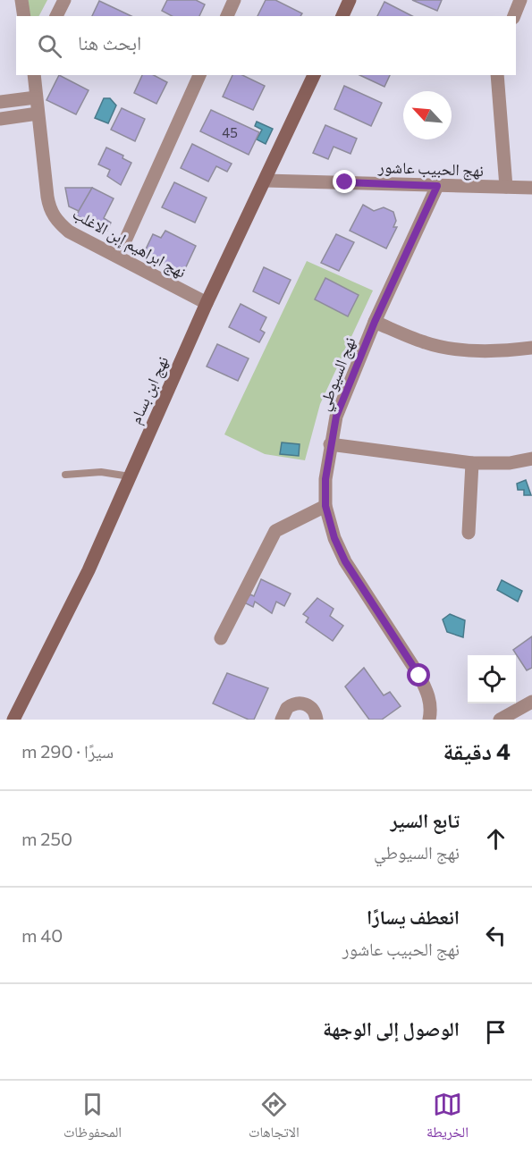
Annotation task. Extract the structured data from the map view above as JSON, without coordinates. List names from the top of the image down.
{
  "streets": {
    "street": [
      "نهج الحبيب عاشور",
      "نهج ابراهيم إبن الاغلب",
      "نهج السيوطي",
      "نهج ابن بسام"
    ]
  },
  "crossings": [
    ["نهج الحبيب عاشور", "نهج السيوطي"],
    ["نهج الحبيب عاشور", "نهج ابن بسام"],
    ["نهج ابراهيم إبن الاغلب", "نهج ابن بسام"]
  ],
  "house_numbers": ["45"],
  "north": "top left",
  "page": {
    "search": "ابحث هنا",
    "heading": ["4 دقيقة", "سيرًا · 290 m"],
    "list": [
      ["تابع السير", "نهج السيوطي", "250 m"],
      ["انعطف يسارًا", "نهج الحبيب عاشور", "40 m"],
      "الوصول إلى الوجهة"
    ],
    "nav": ["الخريطة", "الاتجاهات", "المحفوظات"]
  }
}
